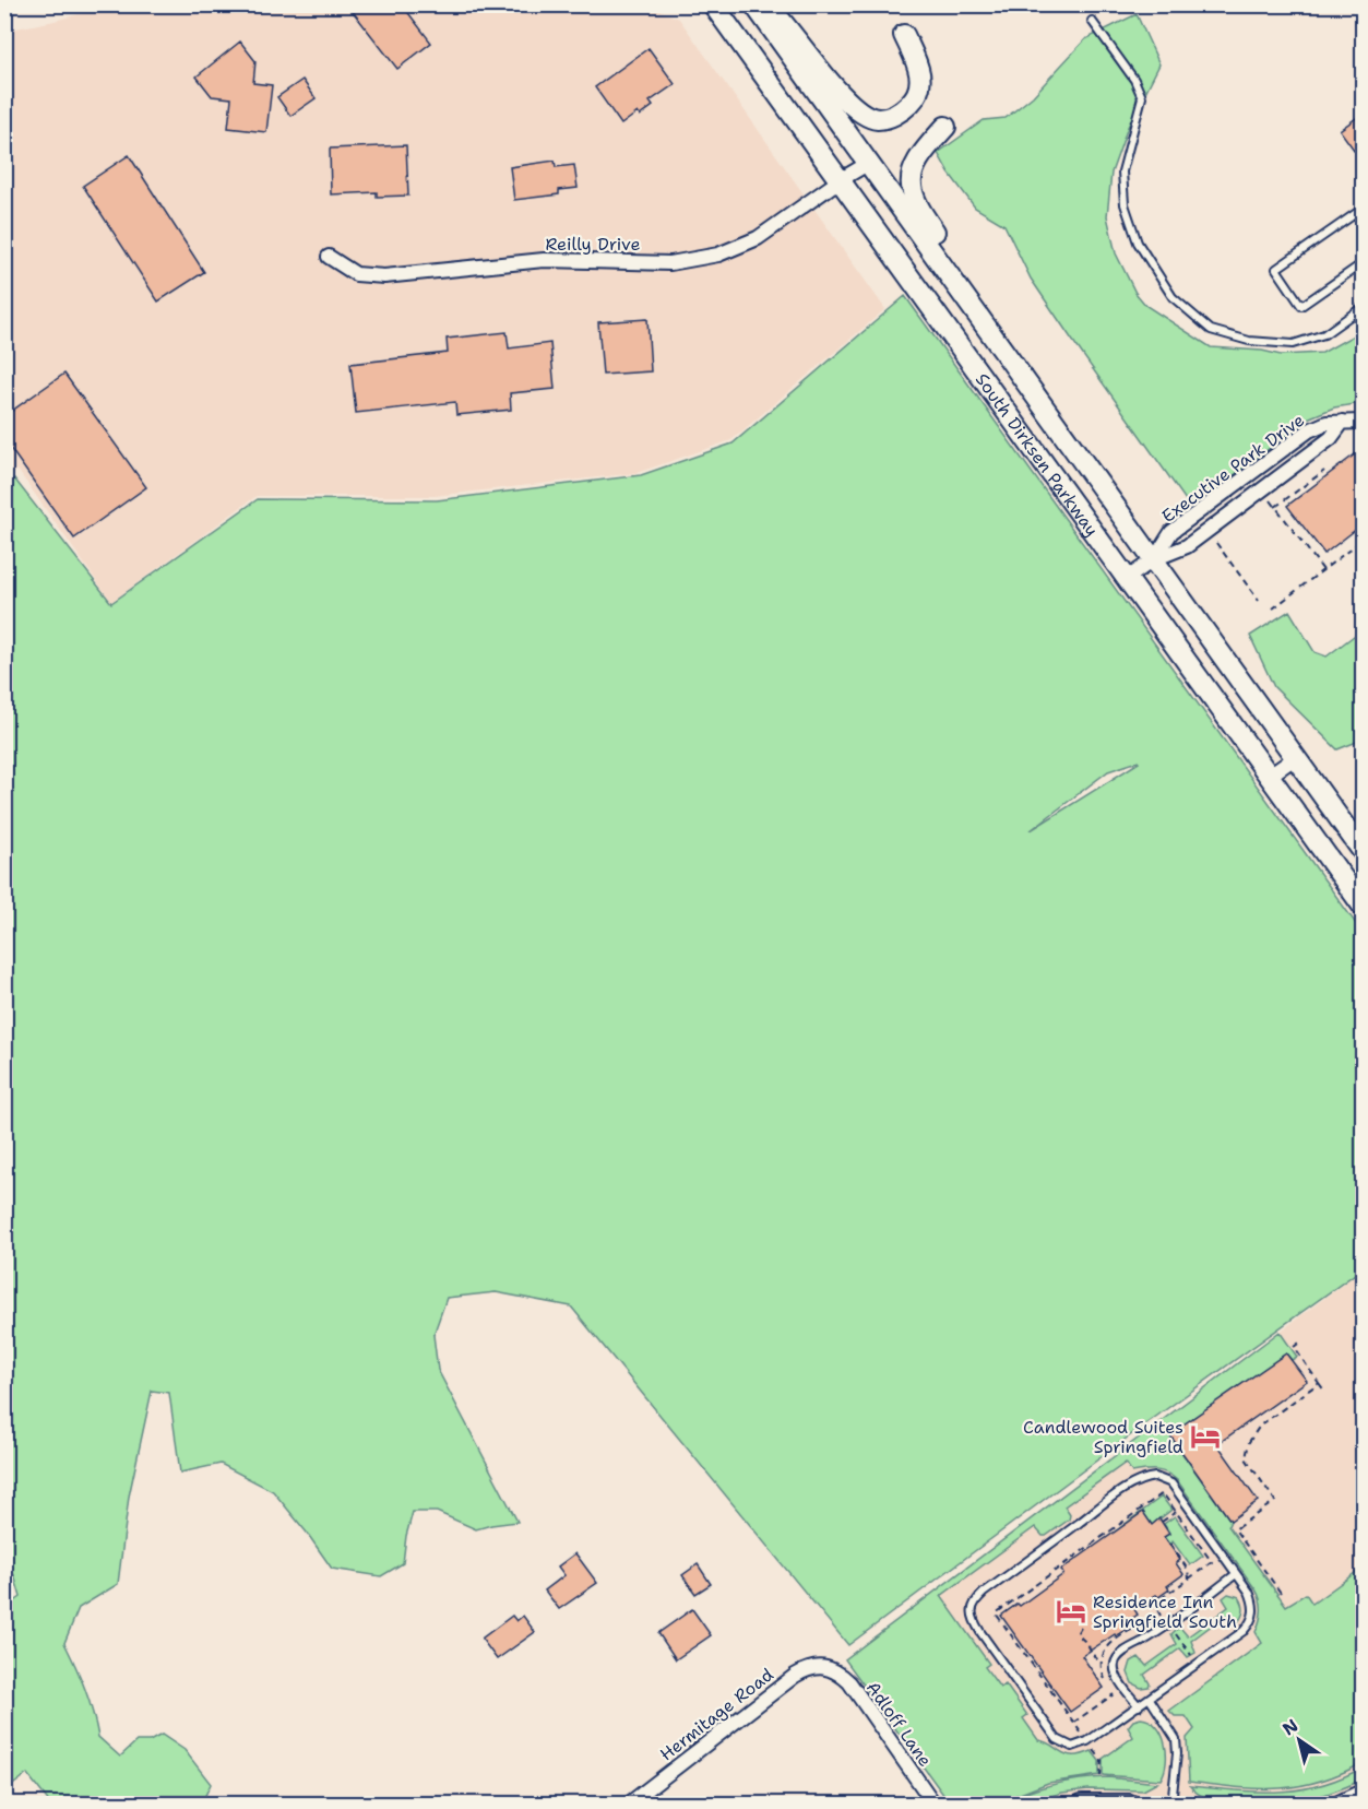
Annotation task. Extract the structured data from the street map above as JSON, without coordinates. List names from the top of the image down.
{
  "streets": {
    "main road": ["South Dirksen Parkway"],
    "street": [
      "Reilly Drive",
      "Executive Park Drive",
      "Hermitage Road",
      "Adloff Lane"
    ]
  },
  "crossings": [
    ["Reilly Drive", "South Dirksen Parkway"],
    ["South Dirksen Parkway", "Executive Park Drive"],
    ["Hermitage Road", "Adloff Lane"]
  ],
  "places": {
    "hotel": ["Candlewood Suites Springfield", "Residence Inn Springfield South"]
  },
  "north": "top left"
}
